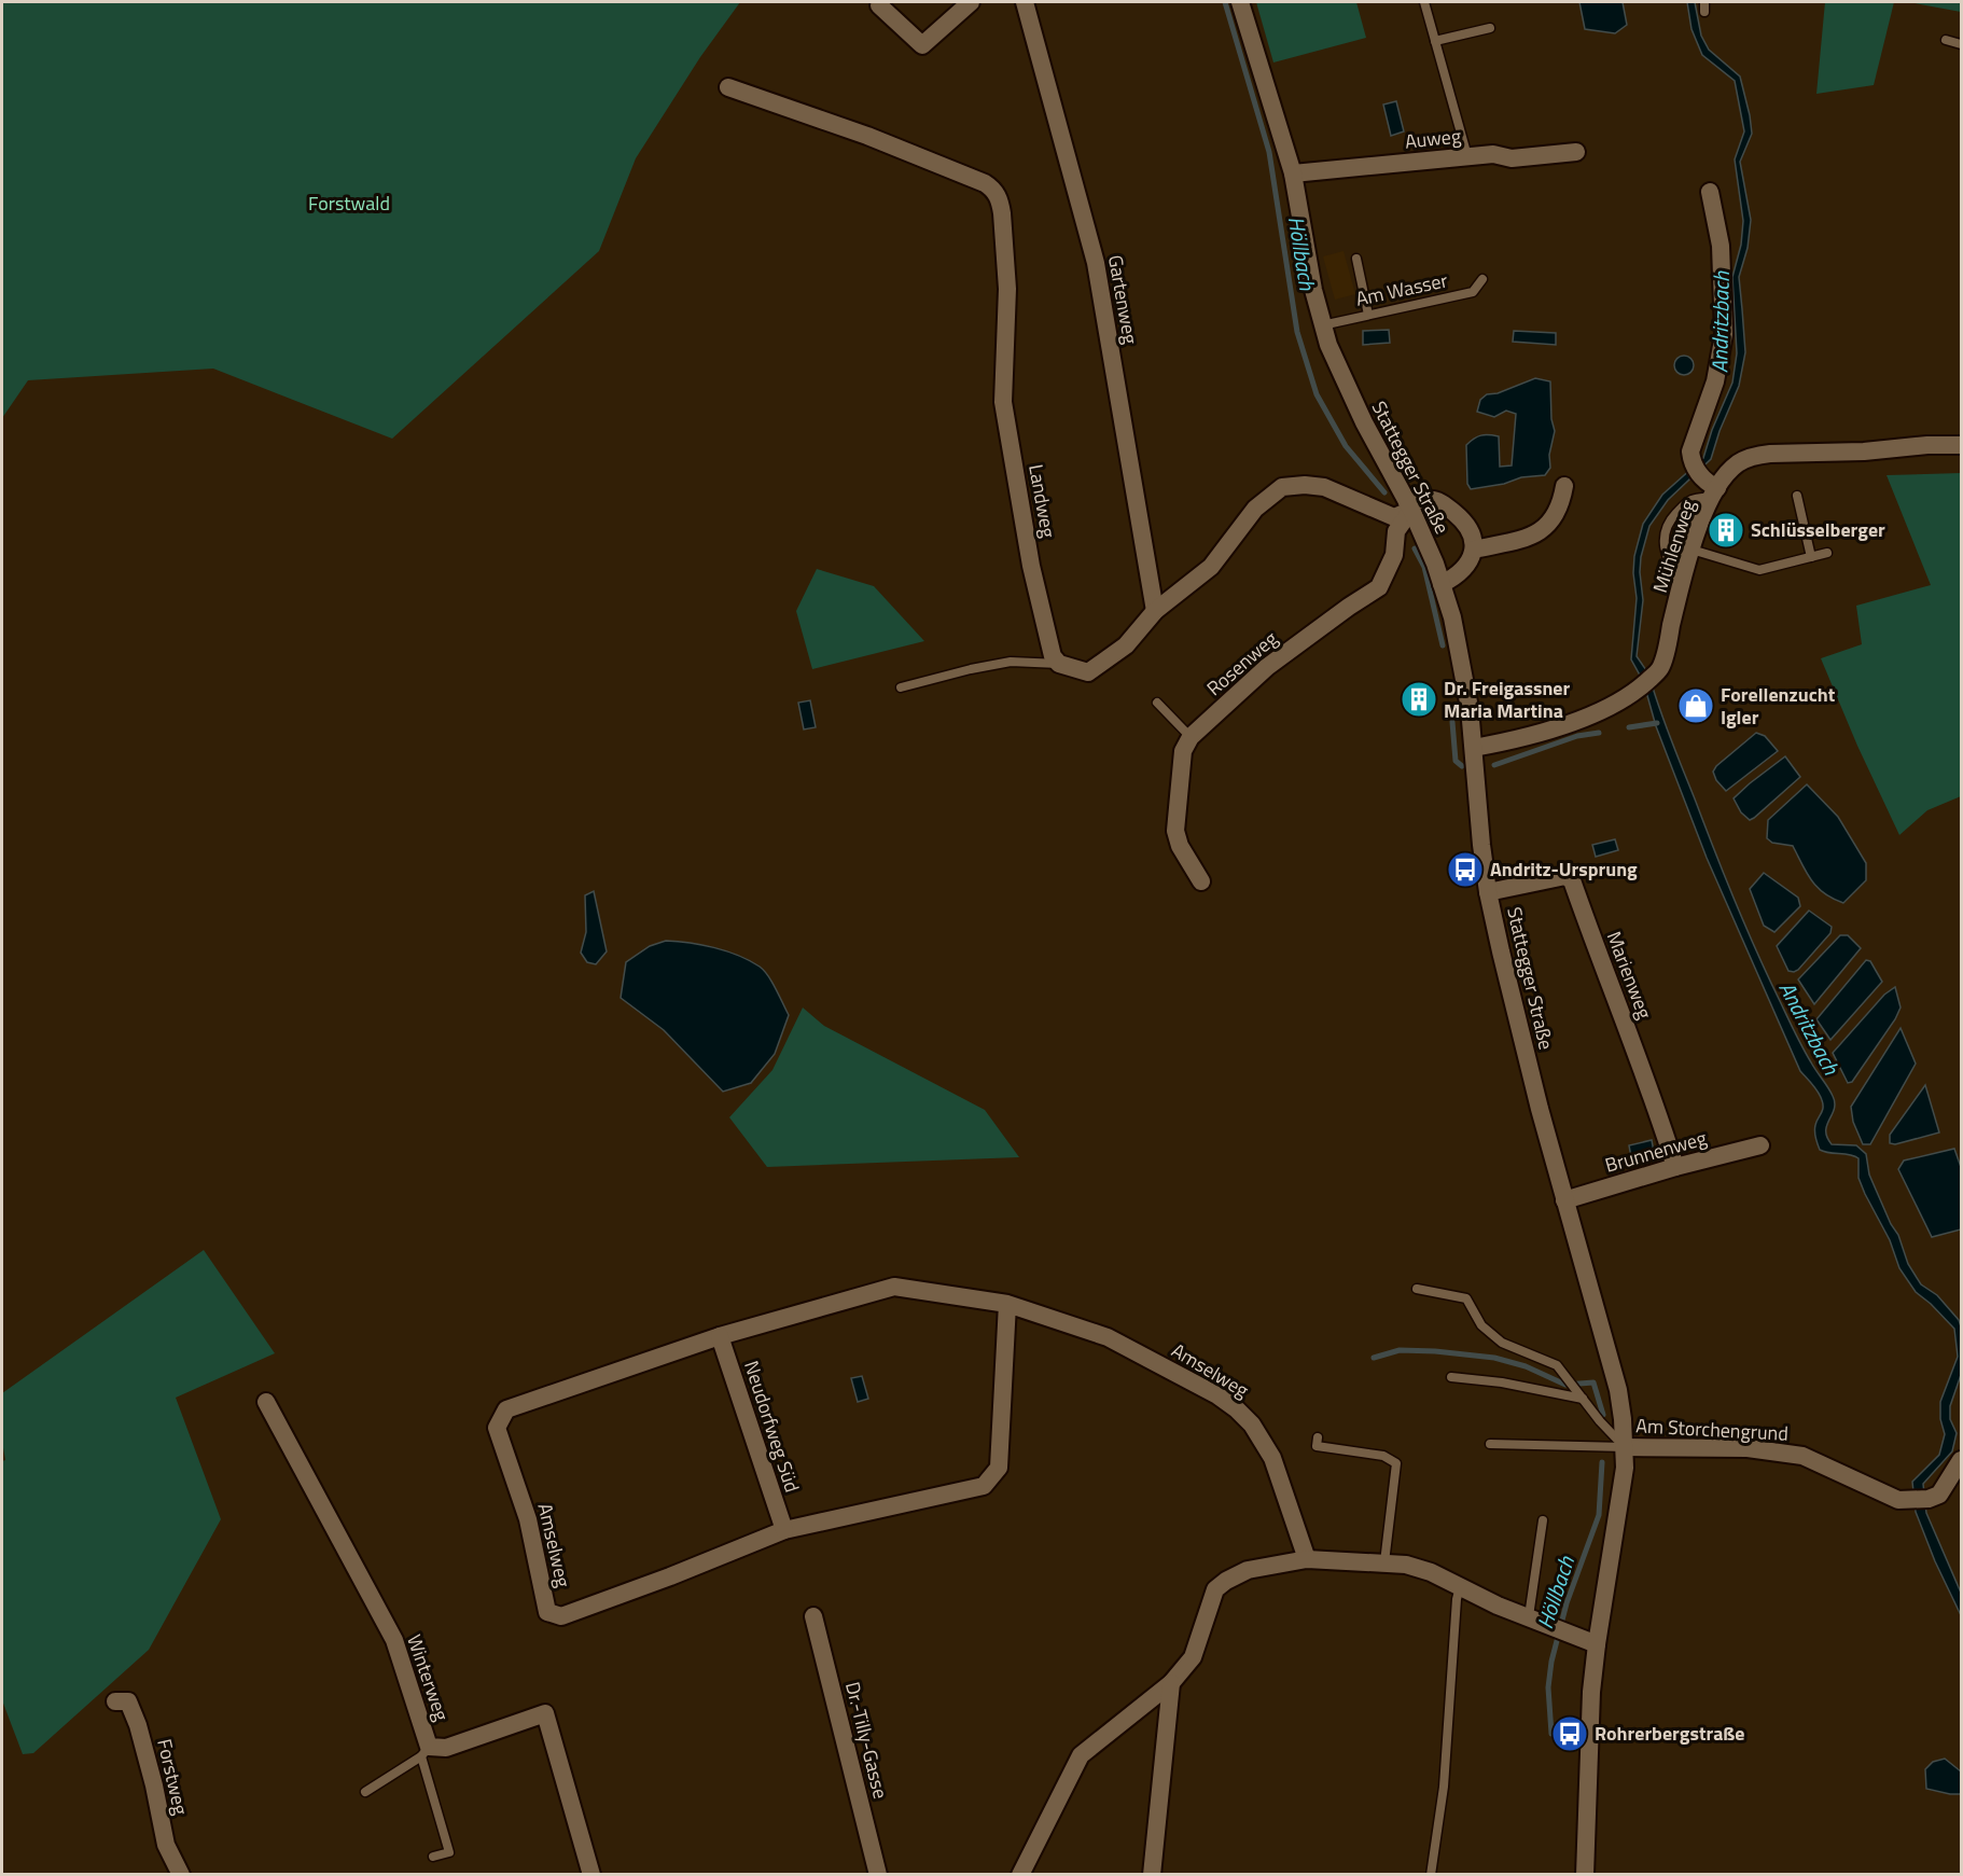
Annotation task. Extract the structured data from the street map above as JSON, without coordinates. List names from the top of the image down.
{
  "streets": {
    "street": [
      "Auweg",
      "Gartenweg",
      "Stattegger Straße",
      "Landweg",
      "Mühlenweg",
      "Rosenweg",
      "Marienweg",
      "Brunnenweg",
      "Amselweg",
      "Neudorfweg Süd",
      "Am Storchengrund",
      "Winterweg",
      "Dr.-Tilly-Gasse",
      "Forstweg"
    ],
    "lane": ["Am Wasser"]
  },
  "crossings": [
    ["Auweg", "Stattegger Straße"],
    ["Am Wasser", "Stattegger Straße"],
    ["Stattegger Straße", "Mühlenweg"],
    ["Stattegger Straße", "Rosenweg"],
    ["Stattegger Straße", "Marienweg"],
    ["Stattegger Straße", "Brunnenweg"],
    ["Stattegger Straße", "Am Storchengrund"],
    ["Marienweg", "Brunnenweg"],
    ["Amselweg", "Neudorfweg Süd"]
  ],
  "water": ["Höllbach", "Andritzbach"],
  "parks": ["Forstwald"],
  "places": {
    "building": ["Schlüsselberger", "Dr. Freigassner Maria Martina"],
    "shop": ["Forellenzucht Igler"],
    "bus stop": ["Andritz-Ursprung", "Rohrerbergstraße"]
  }
}
